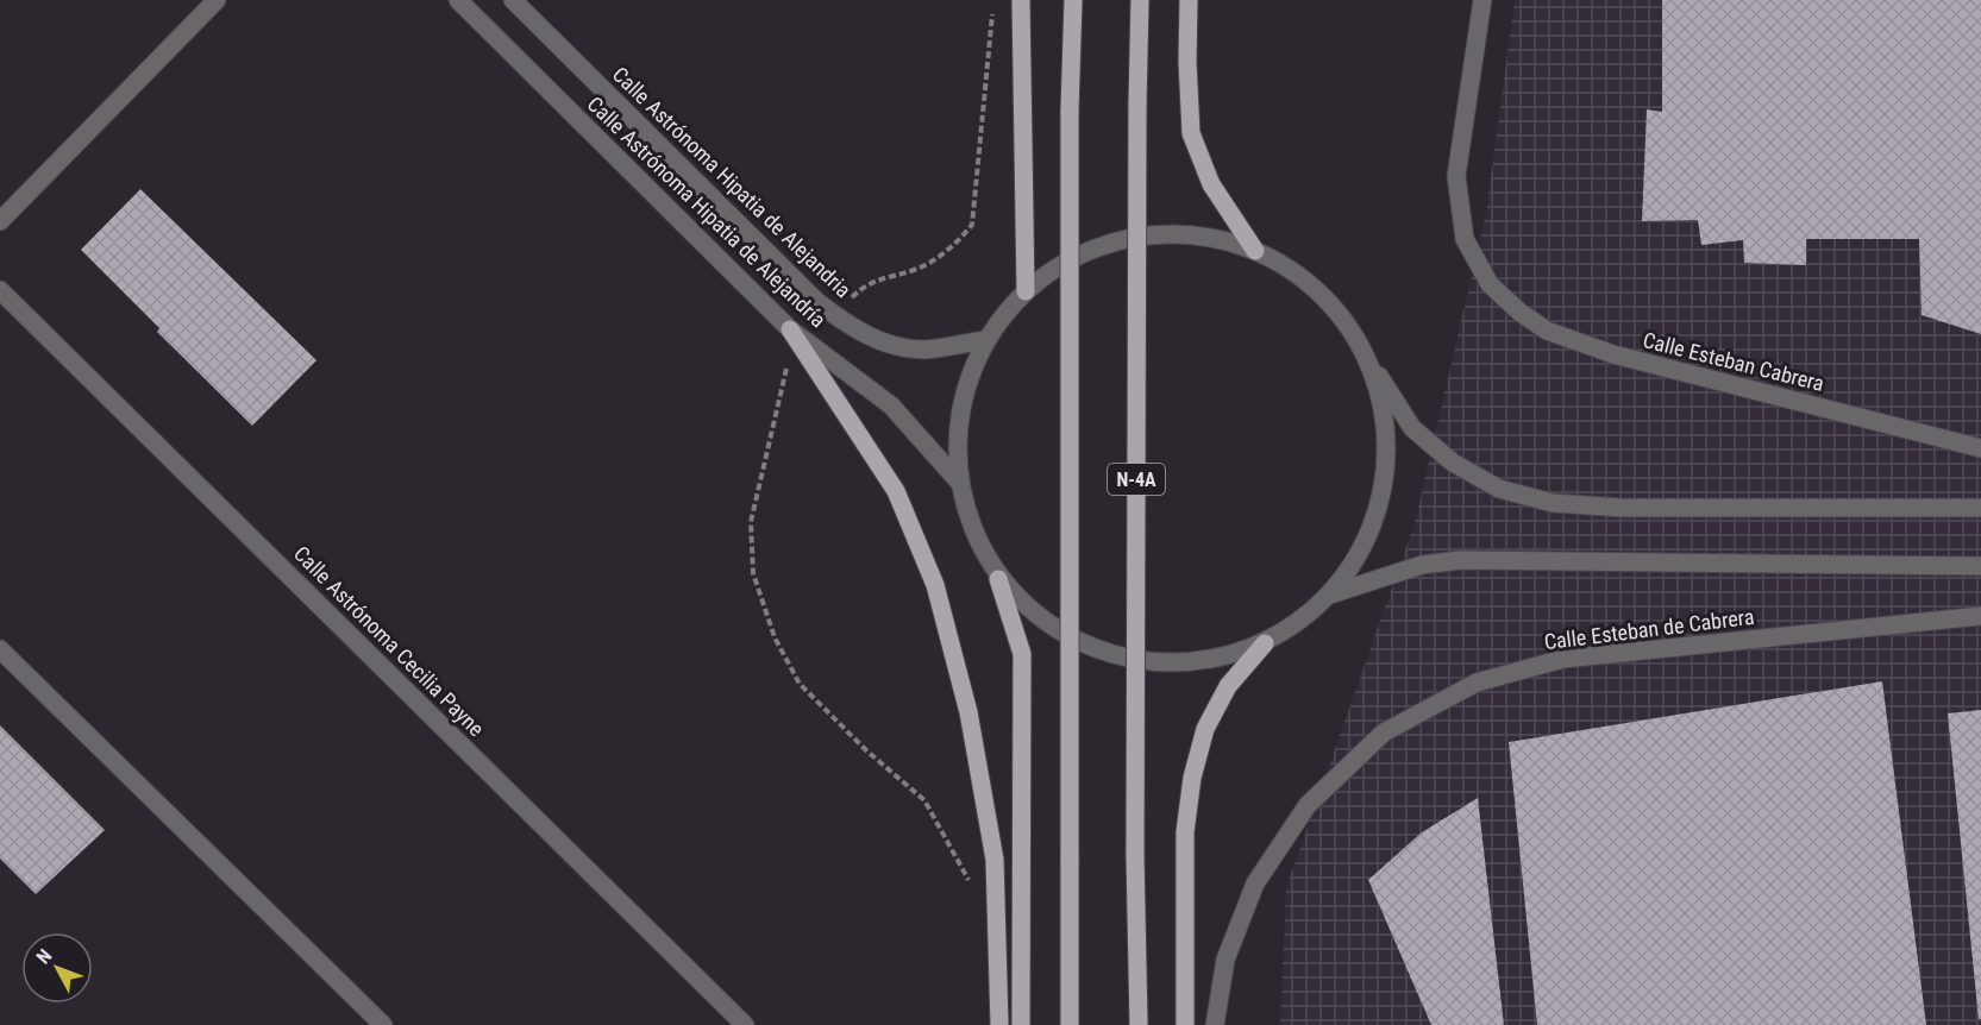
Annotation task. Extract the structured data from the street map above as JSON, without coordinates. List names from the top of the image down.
{
  "streets": {
    "main road": ["N-4A"],
    "street": [
      "Calle Astrónoma Hipatia de Alejandria",
      "Calle Astrónoma Hipatia de Alejandría",
      "Calle Esteban Cabrera",
      "Calle Esteban de Cabrera",
      "Calle Astrónoma Cecilia Payne"
    ]
  },
  "north": "top left"
}
